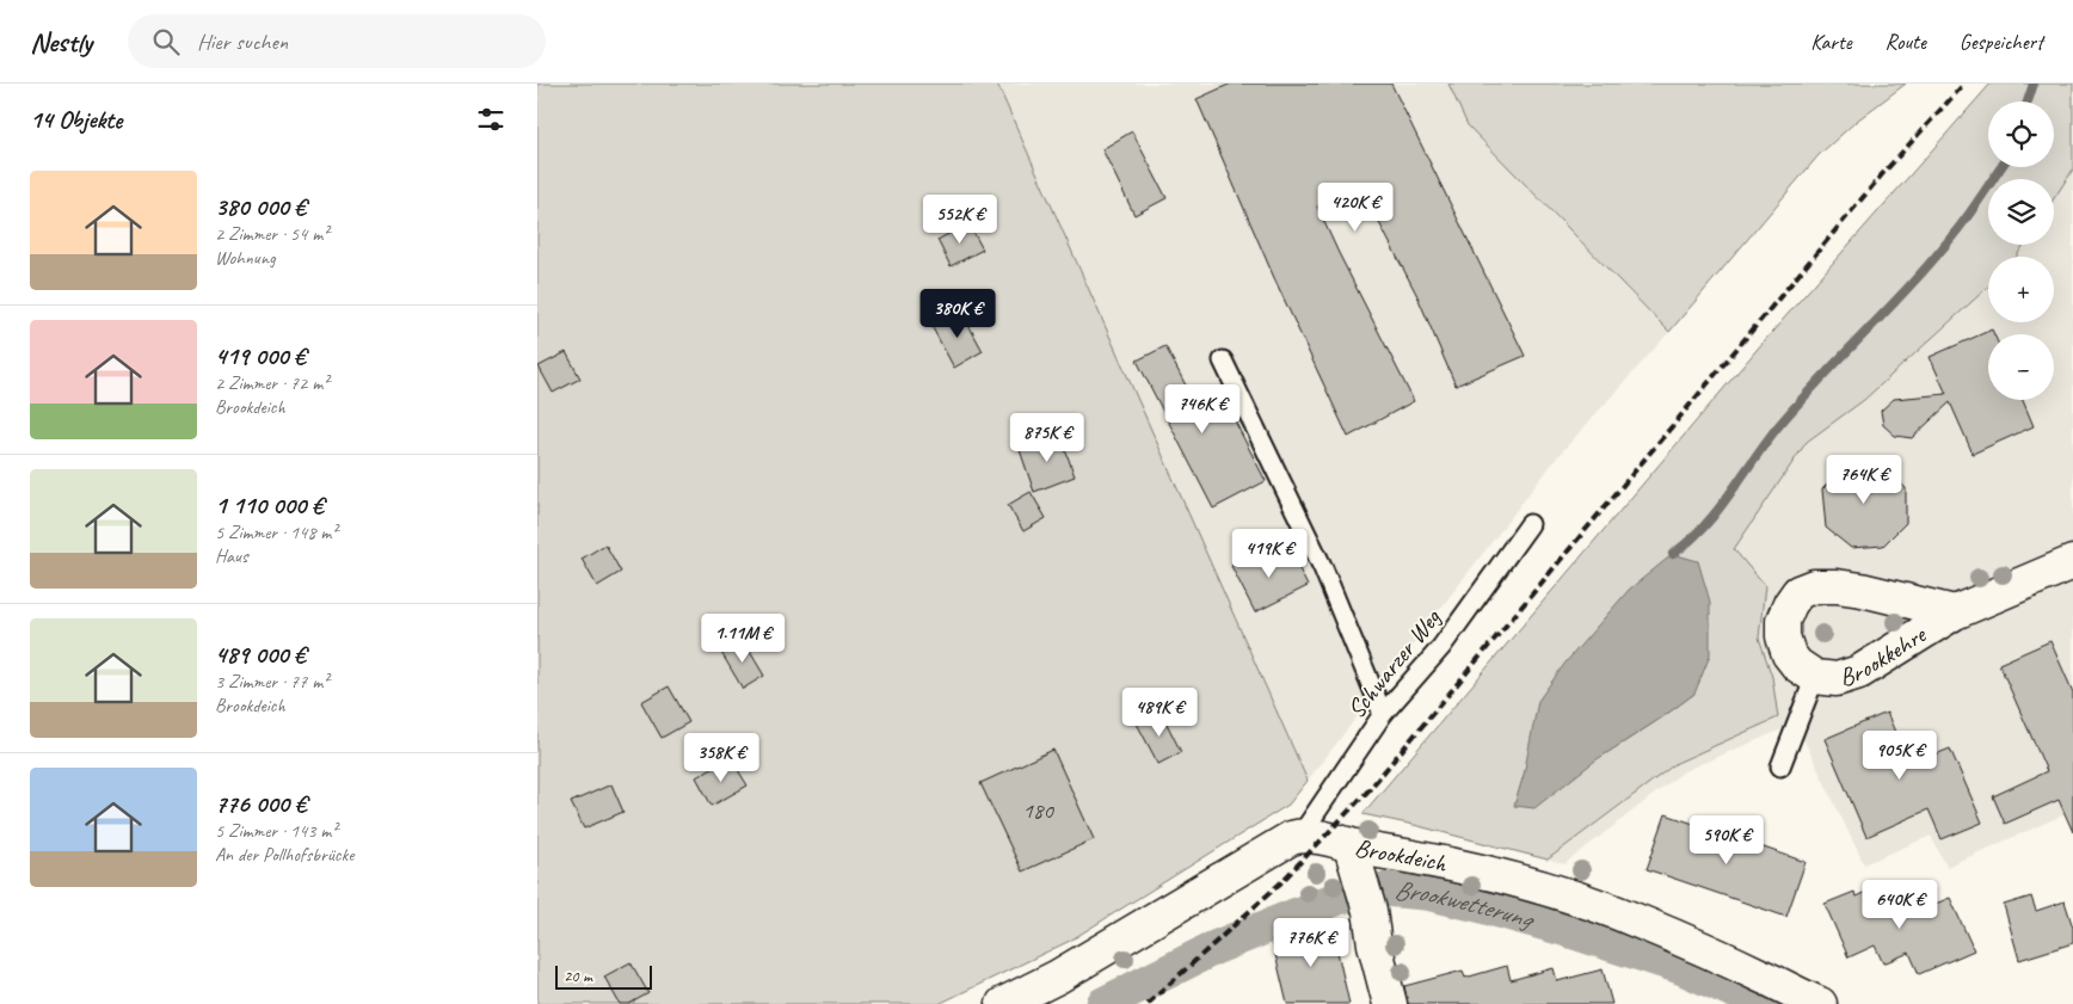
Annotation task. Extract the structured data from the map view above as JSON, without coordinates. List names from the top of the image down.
{
  "streets": {
    "street": ["Brookkehre", "Brookdeich"],
    "lane": ["Schwarzer Weg"]
  },
  "crossings": [
    ["Schwarzer Weg", "Brookdeich"]
  ],
  "water": ["Brookwetterung"],
  "house_numbers": ["180"],
  "scale_bar": "20 m",
  "page": {
    "header": "Nestly",
    "search": "Hier suchen",
    "nav": ["Karte", "Route", "Gespeichert"],
    "heading": "14 Objekte",
    "map_buttons": ["+", "−"],
    "list": [
      {
        "name": "380 000 €",
        "note": "2 Zimmer · 54 m² · Wohnung"
      },
      {
        "name": "419 000 €",
        "note": "2 Zimmer · 72 m² · Brookdeich"
      },
      {
        "name": "1 110 000 €",
        "note": "5 Zimmer · 148 m² · Haus"
      },
      {
        "name": "489 000 €",
        "note": "3 Zimmer · 77 m² · Brookdeich"
      },
      {
        "name": "776 000 €",
        "note": "5 Zimmer · 143 m² · An der Pollhofsbrücke"
      }
    ],
    "price": [
      "420K €",
      "552K €",
      "380K €",
      "746K €",
      "875K €",
      "764K €",
      "419K €",
      "1.11M €",
      "489K €",
      "905K €",
      "358K €",
      "590K €",
      "640K €",
      "776K €"
    ],
    "scale": "20 m"
  }
}
